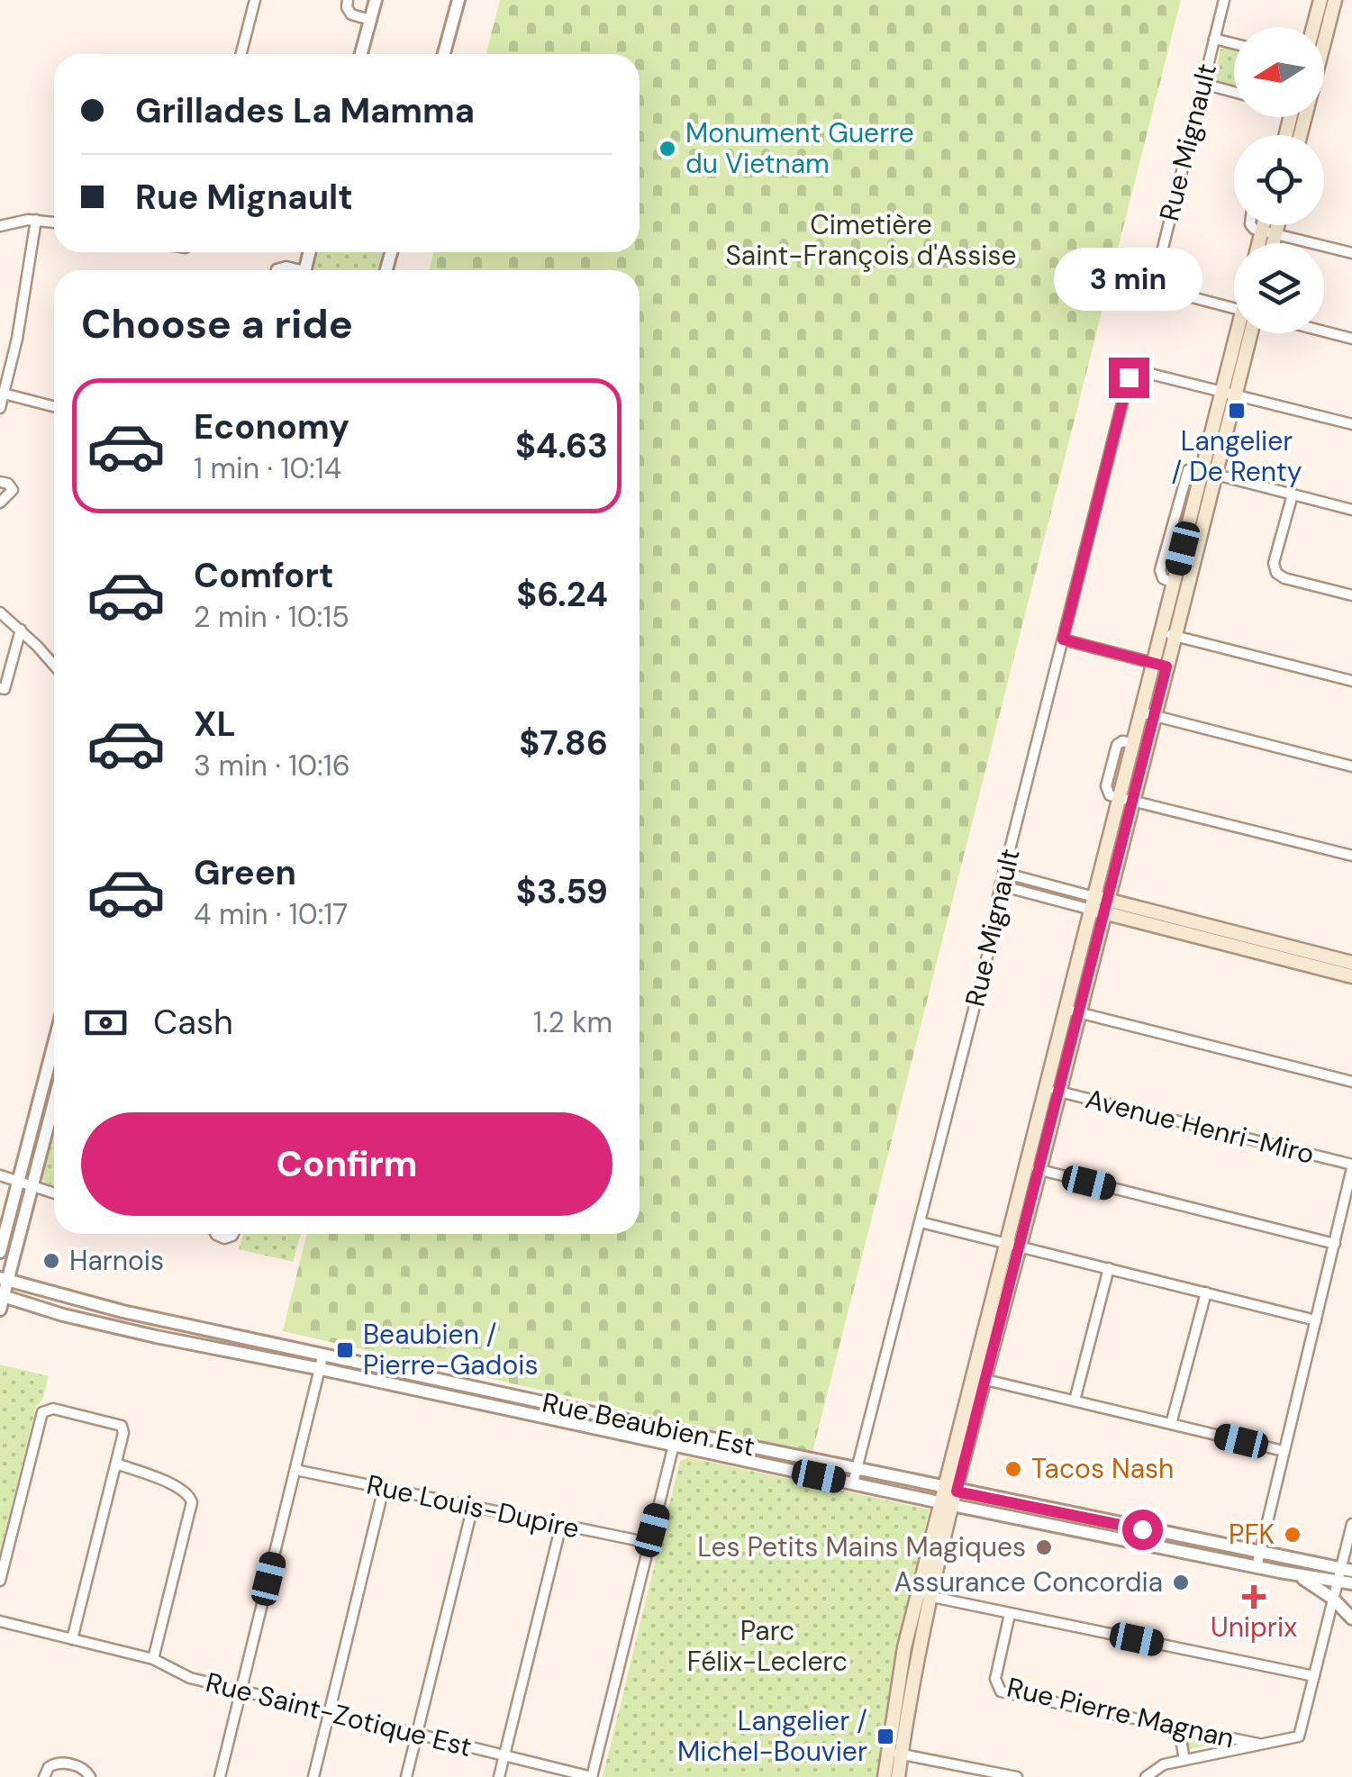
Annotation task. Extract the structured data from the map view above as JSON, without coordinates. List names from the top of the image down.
{
  "streets": {
    "street": [
      "Rue Mignault",
      "Avenue Henri-Miro",
      "Rue Beaubien Est",
      "Rue Louis-Dupire",
      "Rue Pierre Magnan",
      "Rue Saint-Zotique Est"
    ]
  },
  "crossings": [
    ["Rue Mignault", "Rue Beaubien Est"]
  ],
  "parks": ["Cimetière Saint-François d'Assise", "Parc Félix-Leclerc"],
  "places": {
    "other": [
      "Monument Guerre du Vietnam",
      "Harnois",
      "Tacos Nash",
      "PFK",
      "Les Petits Mains Magiques",
      "Assurance Concordia"
    ],
    "transit": ["Langelier / De Renty", "Beaubien / Pierre-Gadois", "Langelier / Michel-Bouvier"],
    "health": ["Uniprix"]
  },
  "north": "left",
  "page": {
    "banner": ["Grillades La Mamma", "Rue Mignault"],
    "bubble": "3 min",
    "heading": "Choose a ride",
    "list": [
      {
        "name": "Economy",
        "note": "1 min · 10:14",
        "value": "$4.63"
      },
      {
        "name": "Comfort",
        "note": "2 min · 10:15",
        "value": "$6.24"
      },
      {
        "name": "XL",
        "note": "3 min · 10:16",
        "value": "$7.86"
      },
      {
        "name": "Green",
        "note": "4 min · 10:17",
        "value": "$3.59"
      }
    ],
    "pay": ["Cash", "1.2 km"],
    "buttons": "Confirm"
  }
}
